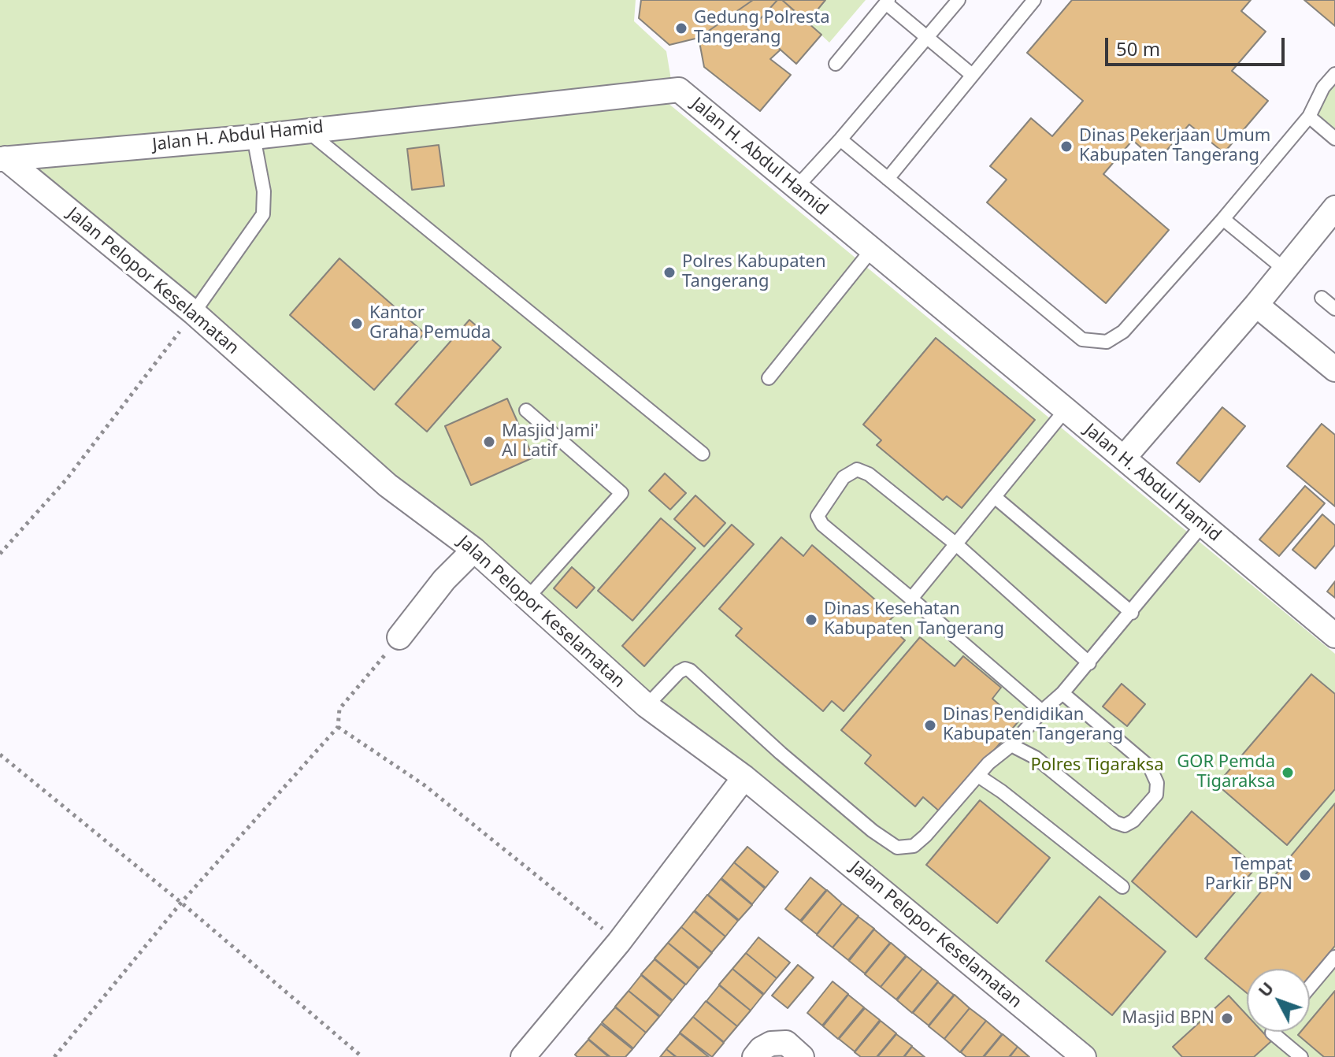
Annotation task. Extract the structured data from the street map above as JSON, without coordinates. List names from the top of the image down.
{
  "streets": {
    "street": ["Jalan H. Abdul Hamid", "Jalan Pelopor Keselamatan"]
  },
  "crossings": [
    ["Jalan H. Abdul Hamid", "Jalan Pelopor Keselamatan"]
  ],
  "parks": ["Polres Tigaraksa"],
  "places": [
    "Gedung Polresta Tangerang",
    "Dinas Pekerjaan Umum Kabupaten Tangerang",
    "Polres Kabupaten Tangerang",
    "Kantor Graha Pemuda",
    "Masjid Jami' Al Latif",
    "Dinas Kesehatan Kabupaten Tangerang",
    "Dinas Pendidikan Kabupaten Tangerang",
    "GOR Pemda Tigaraksa",
    "Tempat Parkir BPN",
    "Masjid BPN"
  ],
  "scale_bar": "50 m",
  "north": "top left"
}
